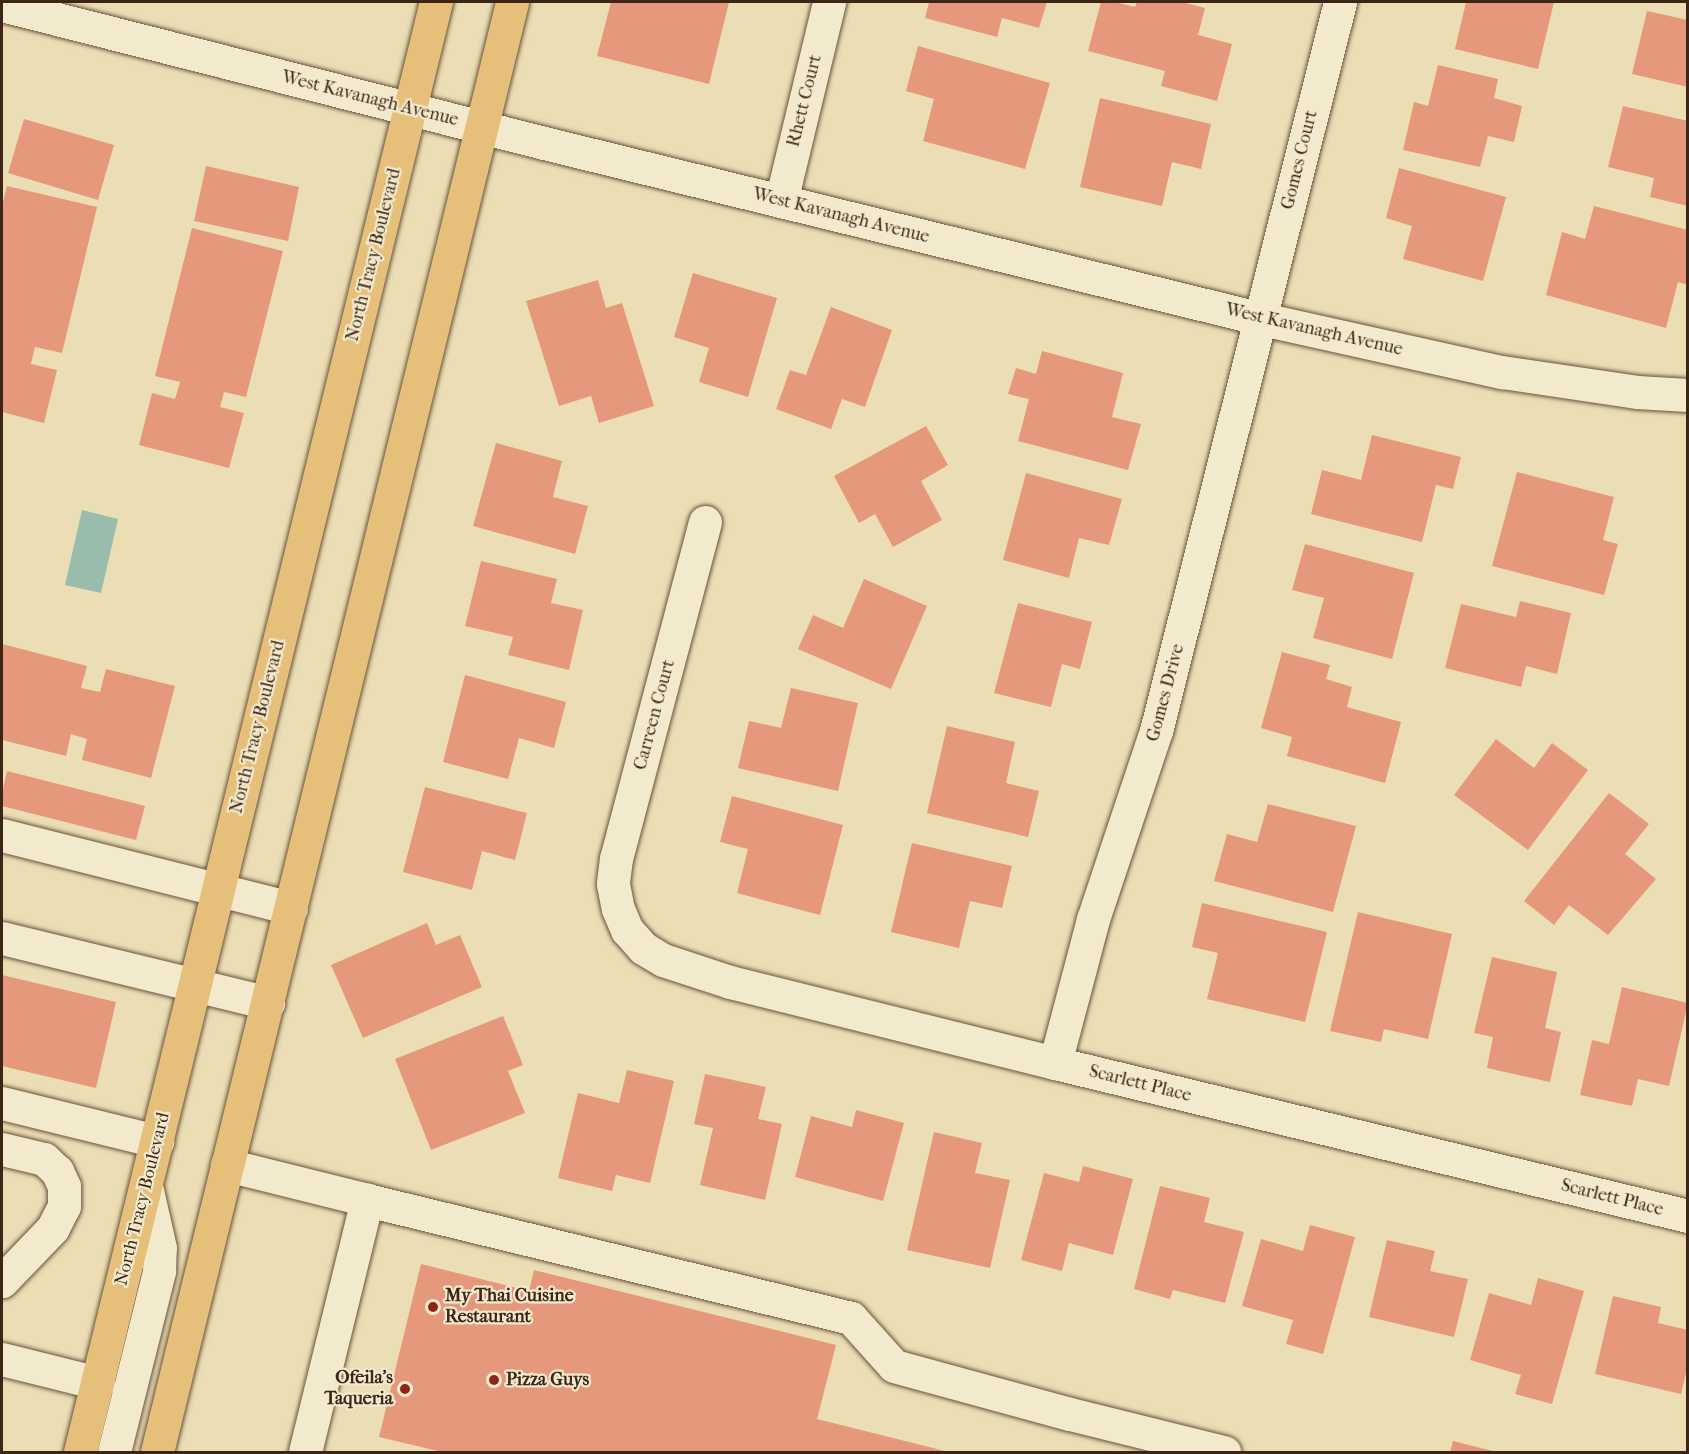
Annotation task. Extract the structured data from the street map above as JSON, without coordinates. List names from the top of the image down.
{
  "streets": {
    "main road": ["North Tracy Boulevard"],
    "street": [
      "West Kavanagh Avenue",
      "Rhett Court",
      "Gomes Court",
      "Gomes Drive",
      "Carreen Court",
      "Scarlett Place"
    ]
  },
  "crossings": [
    ["West Kavanagh Avenue", "Rhett Court"],
    ["West Kavanagh Avenue", "Gomes Court"],
    ["West Kavanagh Avenue", "North Tracy Boulevard"],
    ["West Kavanagh Avenue", "Gomes Drive"],
    ["Gomes Court", "Gomes Drive"],
    ["Gomes Drive", "Scarlett Place"],
    ["Carreen Court", "Scarlett Place"]
  ],
  "places": ["My Thai Cuisine Restaurant", "Pizza Guys", "Ofeila's Taqueria"]
}
